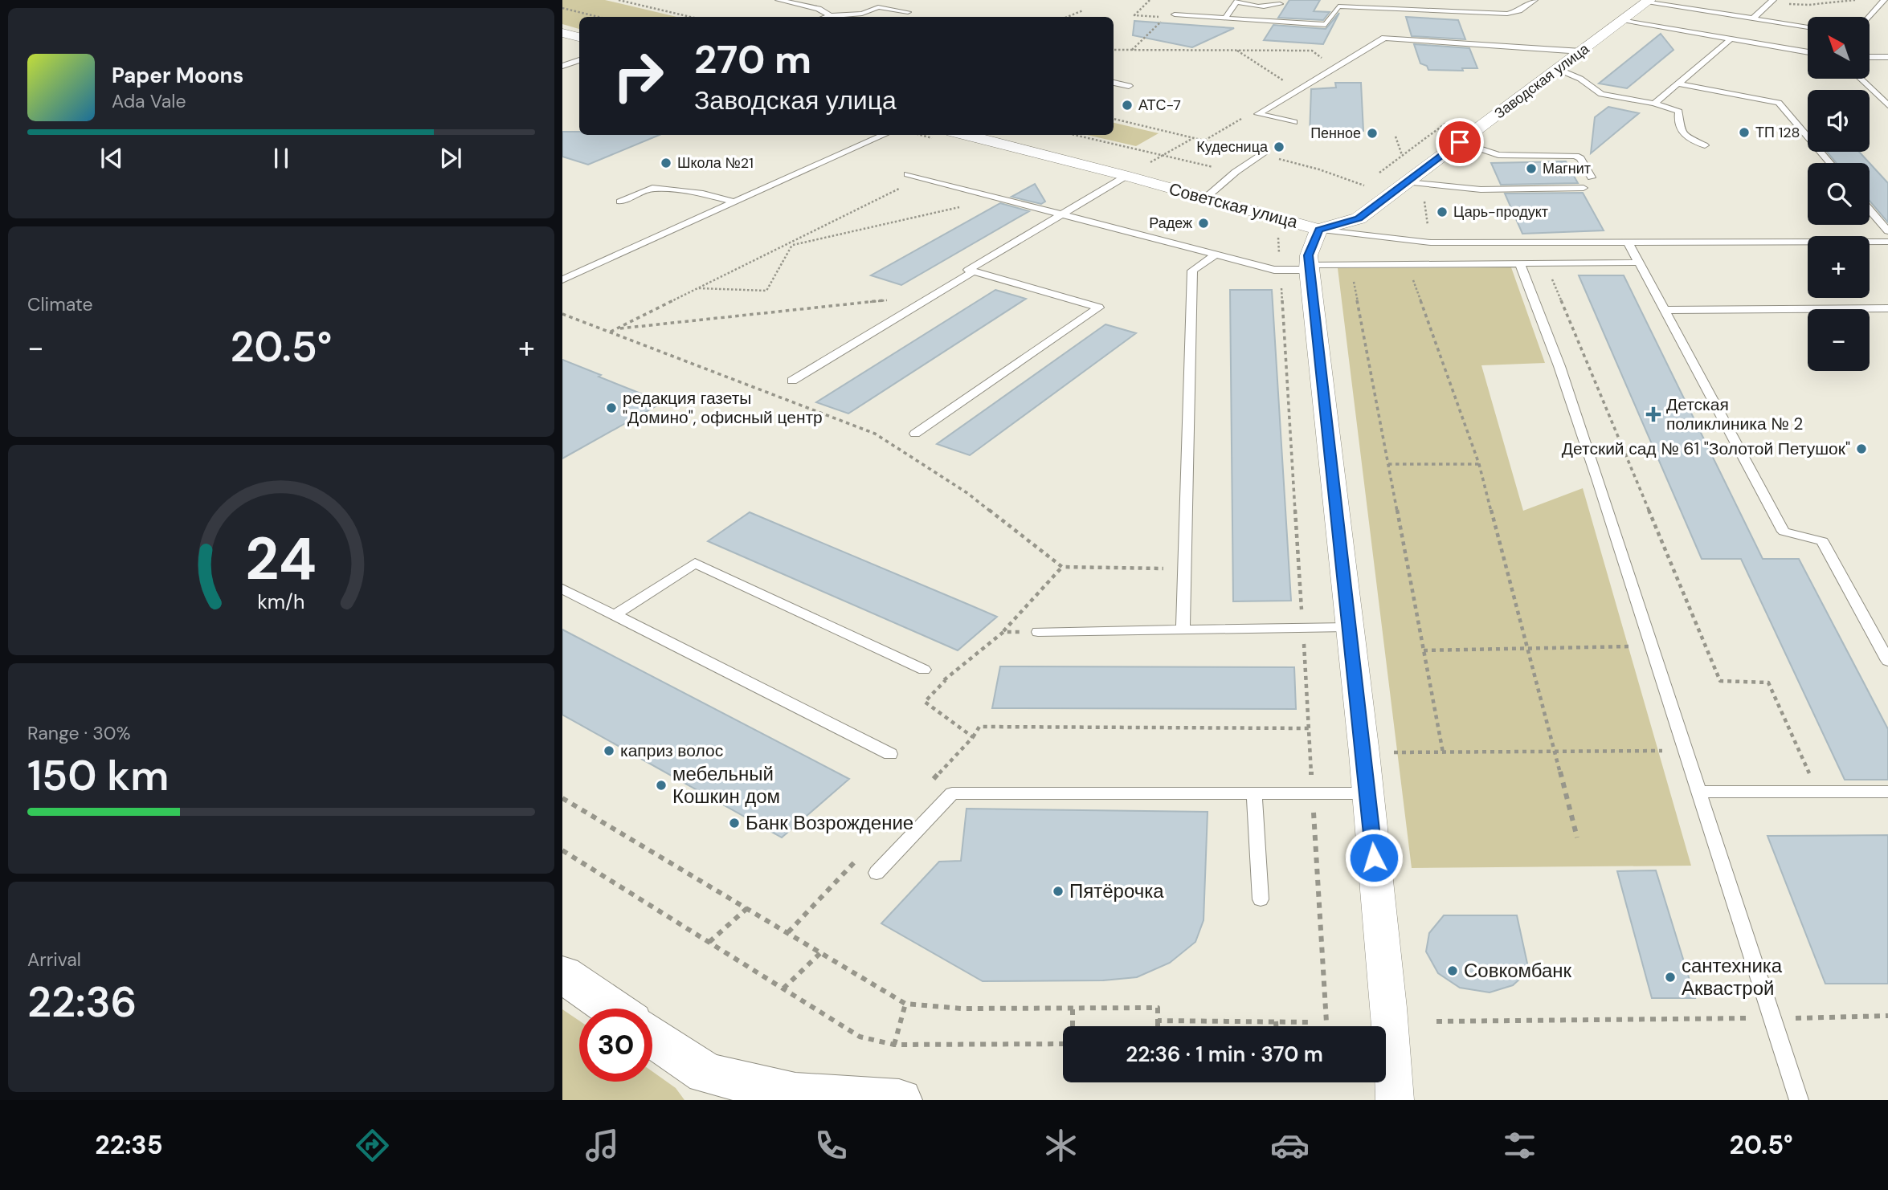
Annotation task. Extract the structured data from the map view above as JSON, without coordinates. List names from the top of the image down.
{
  "streets": {
    "street": ["Заводская улица", "Советская улица"]
  },
  "crossings": [
    ["Заводская улица", "Советская улица"]
  ],
  "places": {
    "other": [
      "АТС-7",
      "ТП 128",
      "Пенное",
      "Кудесница",
      "Школа №21",
      "Магнит",
      "Царь-продукт",
      "Радеж",
      "редакция газеты \"Домино\", офисный центр",
      "Детский сад № 61 \"Золотой Петушок\"",
      "каприз волос",
      "мебельный Кошкин дом",
      "Банк Возрождение",
      "Пятёрочка",
      "Совкомбанк",
      "сантехника Аквастрой"
    ],
    "health": ["Детская поликлиника № 2"]
  },
  "north": "top left",
  "page": {
    "map_buttons": ["+", "−"],
    "turn": ["270 m", "Заводская улица"],
    "song": ["Paper Moons", "Ada Vale"],
    "tile": [
      "Climate",
      ["Range · 30%", "150 km"],
      ["Arrival", "22:36"]
    ],
    "heat": ["−", "20.5°", "+"],
    "limit": "30",
    "trip": "22:36 · 1 min · 370 m",
    "tabs": ["22:35", "20.5°"],
    "gauge": ["24", "km/h"]
  }
}
